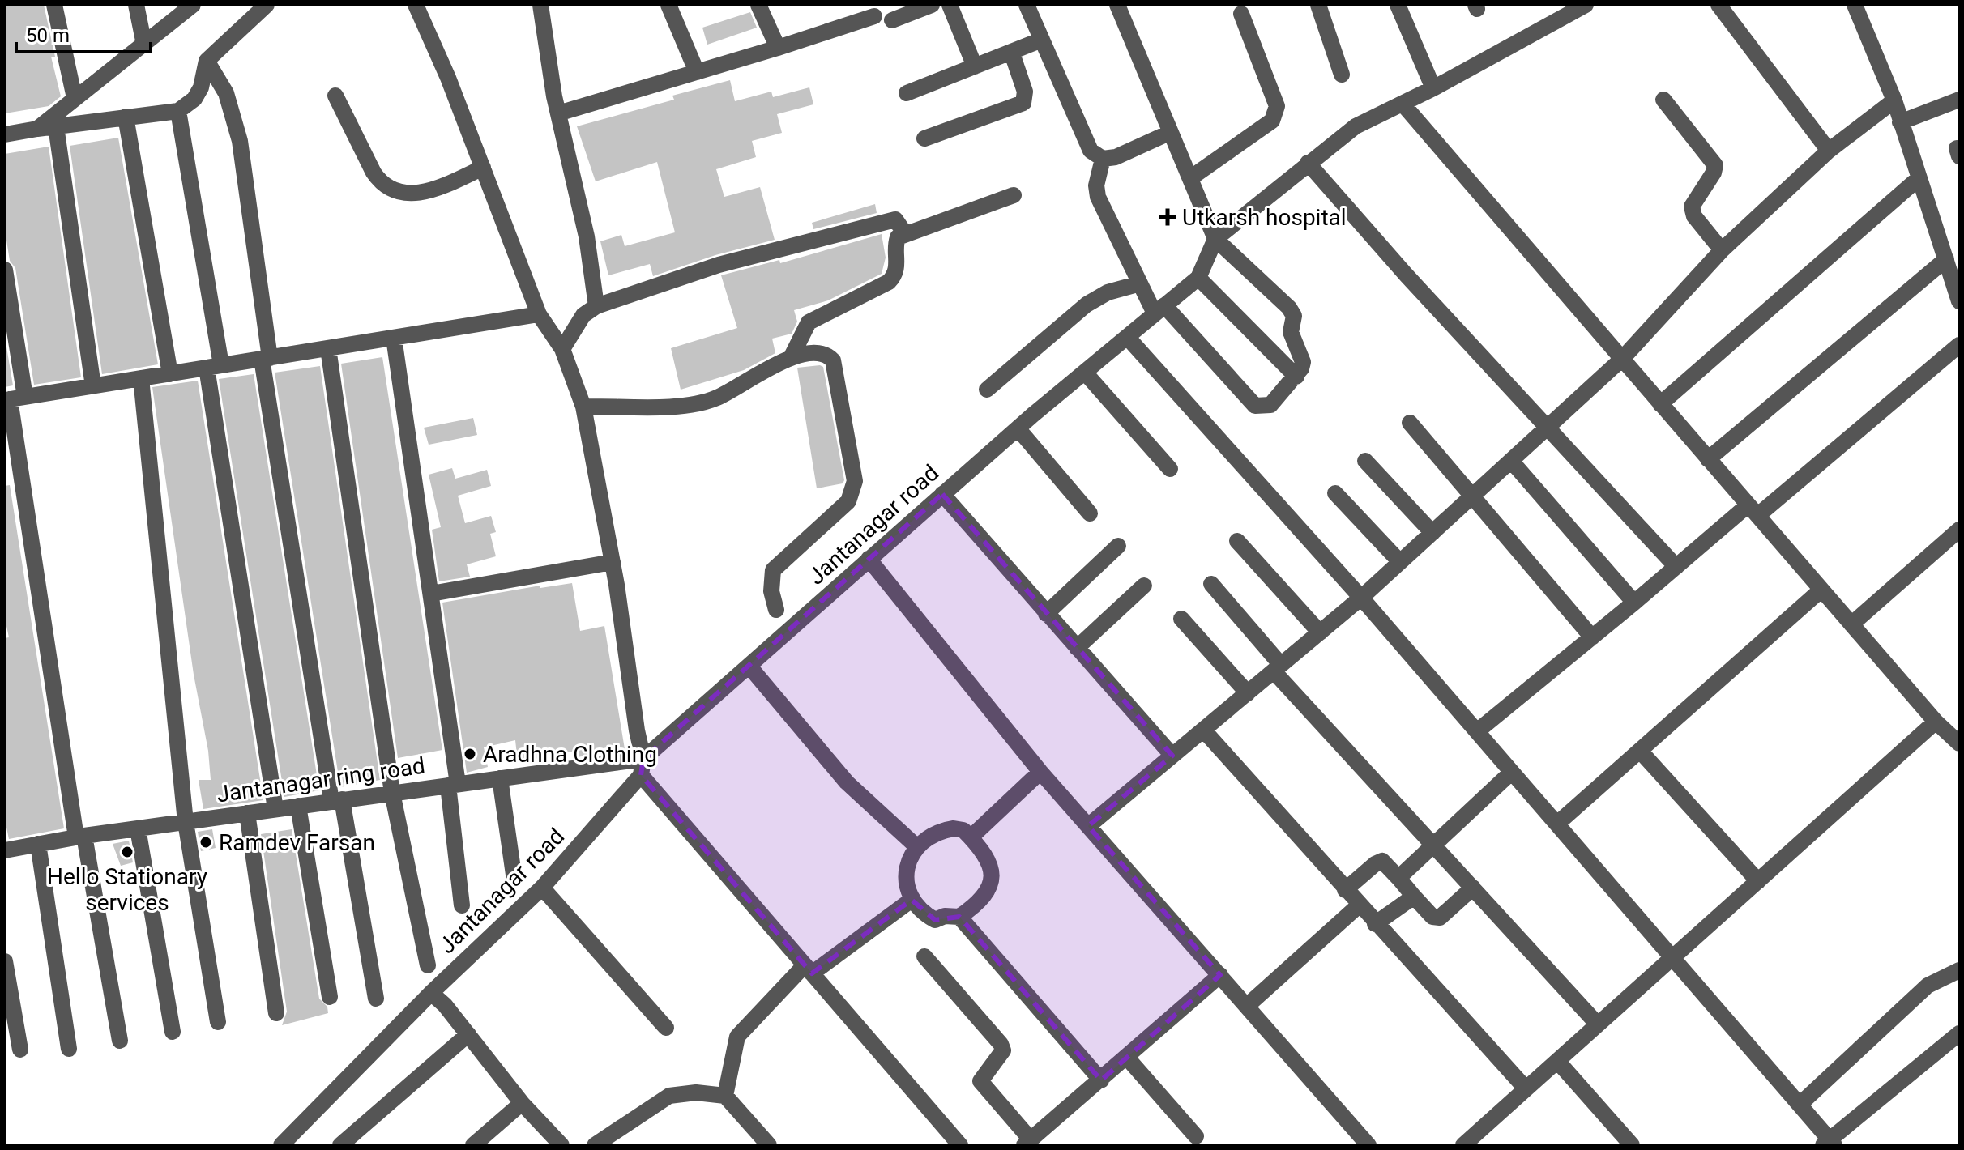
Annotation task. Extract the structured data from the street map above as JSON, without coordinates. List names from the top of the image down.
{
  "streets": {
    "street": ["Jantanagar road", "Jantanagar ring road"]
  },
  "crossings": [
    ["Jantanagar road", "Jantanagar ring road"]
  ],
  "places": {
    "health": ["Utkarsh hospital"],
    "other": ["Aradhna Clothing", "Ramdev Farsan", "Hello Stationary services"]
  },
  "scale_bar": "50 m"
}
